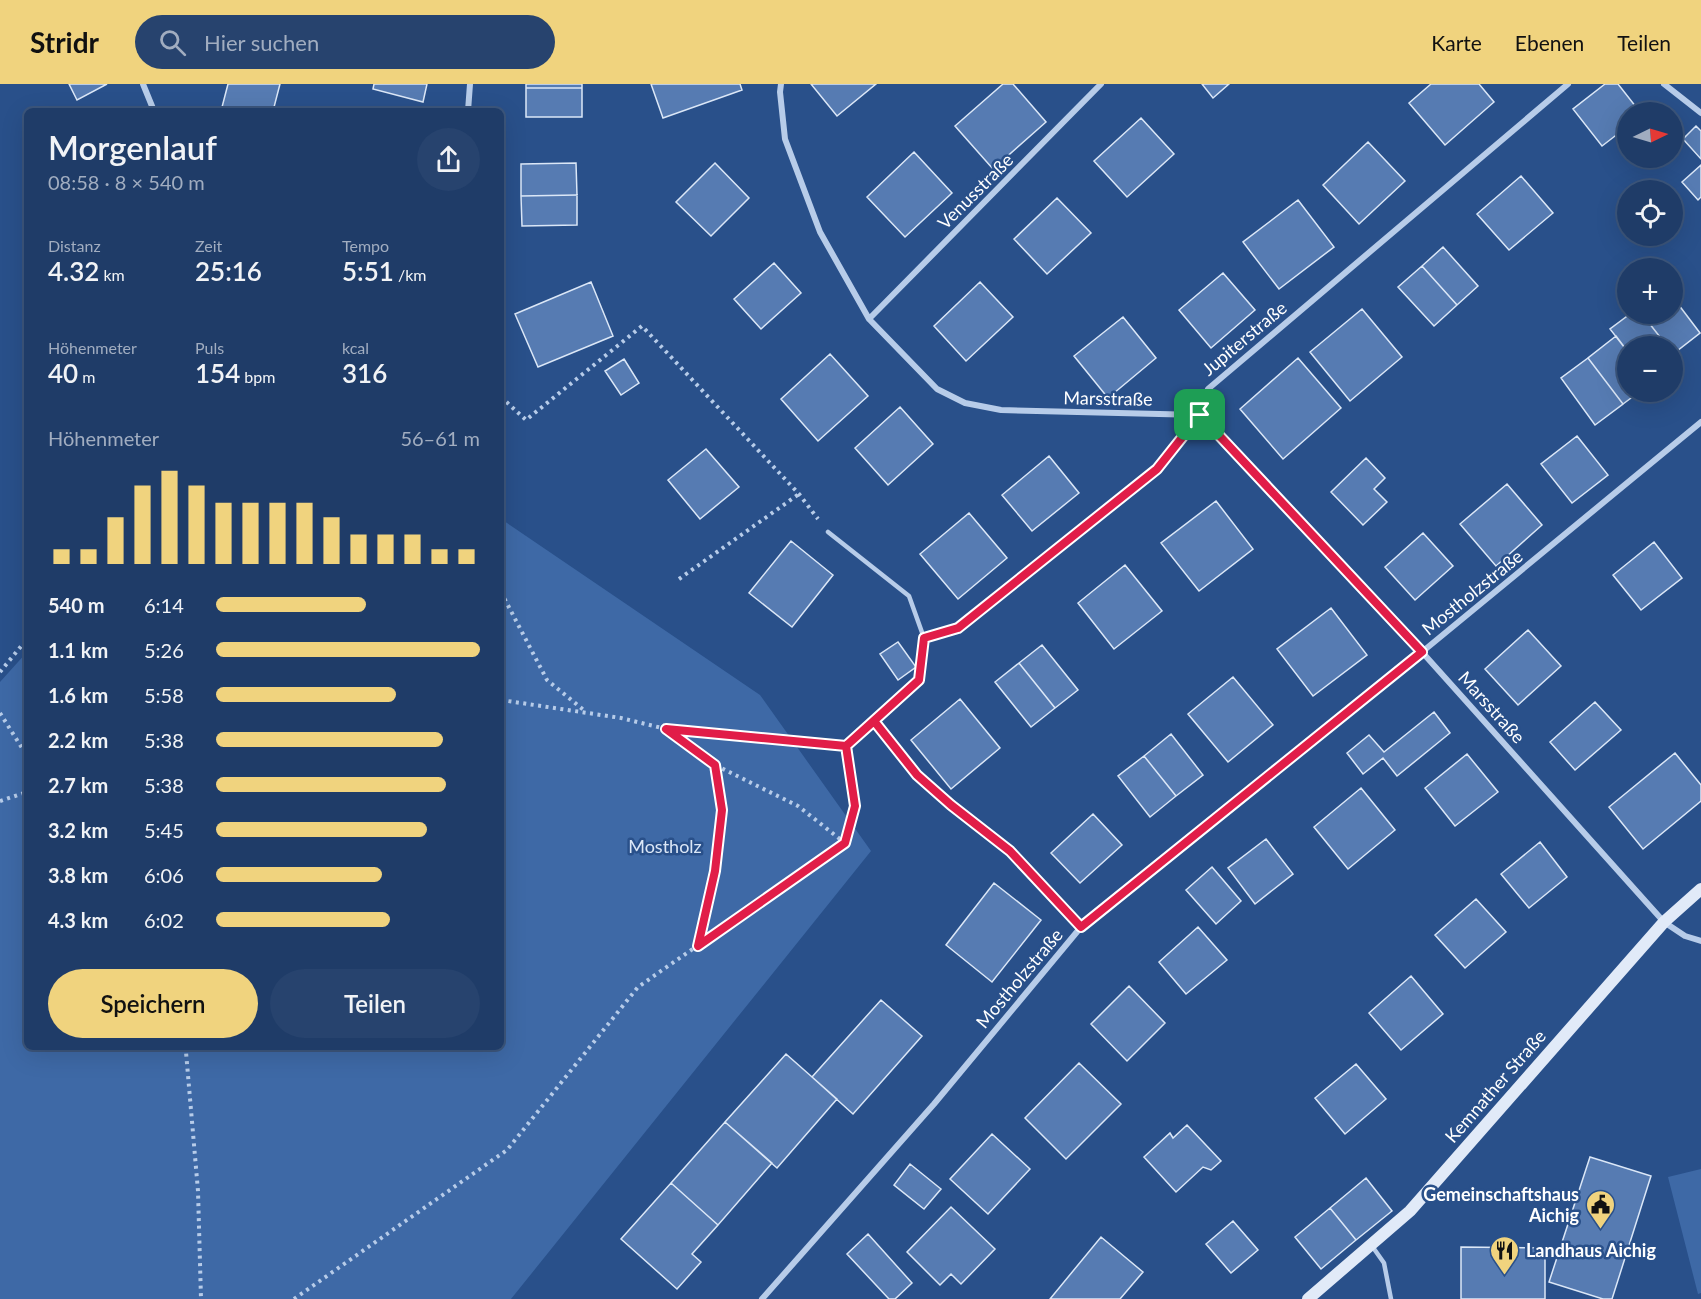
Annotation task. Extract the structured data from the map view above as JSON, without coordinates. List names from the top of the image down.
{
  "streets": {
    "main road": ["Kemnather Straße"],
    "street": [
      "Venusstraße",
      "Jupiterstraße",
      "Marsstraße",
      "Mostholzstraße"
    ]
  },
  "crossings": [
    ["Venusstraße", "Marsstraße"],
    ["Jupiterstraße", "Marsstraße"],
    ["Marsstraße", "Mostholzstraße"],
    ["Marsstraße", "Kemnather Straße"]
  ],
  "parks": ["Mostholz"],
  "places": {
    "public building": ["Gemeinschaftshaus Aichig"],
    "restaurant": ["Landhaus Aichig"]
  },
  "north": "right",
  "page": {
    "header": "Stridr",
    "search": "Hier suchen",
    "nav": ["Karte", "Ebenen", "Teilen"],
    "map_buttons": ["+", "−"],
    "heading": ["Morgenlauf", "08:58 · 8 × 540 m"],
    "stats": [
      ["Distanz", "4.32 km"],
      ["Zeit", "25:16"],
      ["Tempo", "5:51 /km"],
      ["Höhenmeter", "40 m"],
      ["Puls", "154 bpm"],
      ["kcal", "316"]
    ],
    "chart": ["Höhenmeter", "56–61 m"],
    "list": [
      {
        "name": "540 m",
        "note": "6:14"
      },
      {
        "name": "1.1 km",
        "note": "5:26"
      },
      {
        "name": "1.6 km",
        "note": "5:58"
      },
      {
        "name": "2.2 km",
        "note": "5:38"
      },
      {
        "name": "2.7 km",
        "note": "5:38"
      },
      {
        "name": "3.2 km",
        "note": "5:45"
      },
      {
        "name": "3.8 km",
        "note": "6:06"
      },
      {
        "name": "4.3 km",
        "note": "6:02"
      }
    ],
    "buttons": ["Speichern", "Teilen"]
  }
}
